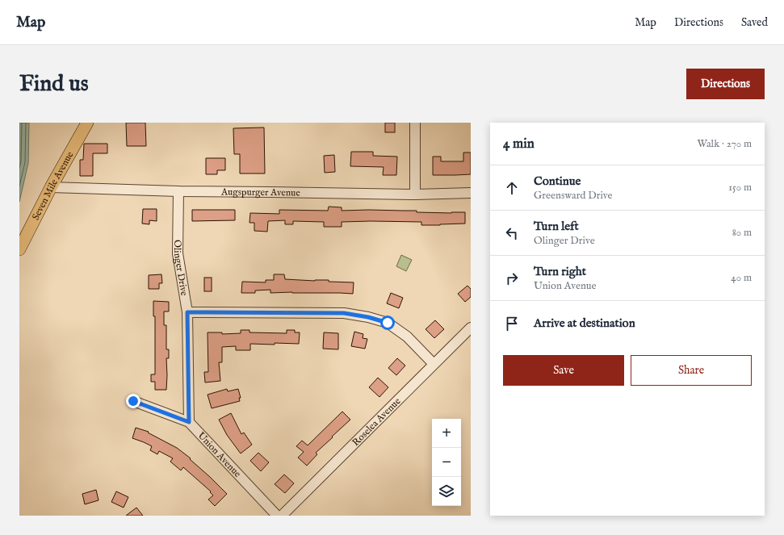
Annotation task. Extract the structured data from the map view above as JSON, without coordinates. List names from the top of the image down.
{
  "streets": {
    "main road": ["Seven Mile Avenue"],
    "street": [
      "Augspurger Avenue",
      "Olinger Drive",
      "Roselea Avenue",
      "Union Avenue"
    ]
  },
  "crossings": [
    ["Seven Mile Avenue", "Augspurger Avenue"],
    ["Augspurger Avenue", "Olinger Drive"],
    ["Olinger Drive", "Union Avenue"]
  ],
  "page": {
    "header": "Map",
    "nav": ["Map", "Directions", "Saved"],
    "buttons": [
      "Directions",
      ["Save", "Share"]
    ],
    "title": "Find us",
    "heading": ["4 min", "Walk · 270 m"],
    "list": [
      ["Continue", "Greensward Drive", "150 m"],
      ["Turn left", "Olinger Drive", "80 m"],
      ["Turn right", "Union Avenue", "40 m"],
      "Arrive at destination"
    ],
    "map_buttons": ["+", "−"]
  }
}
